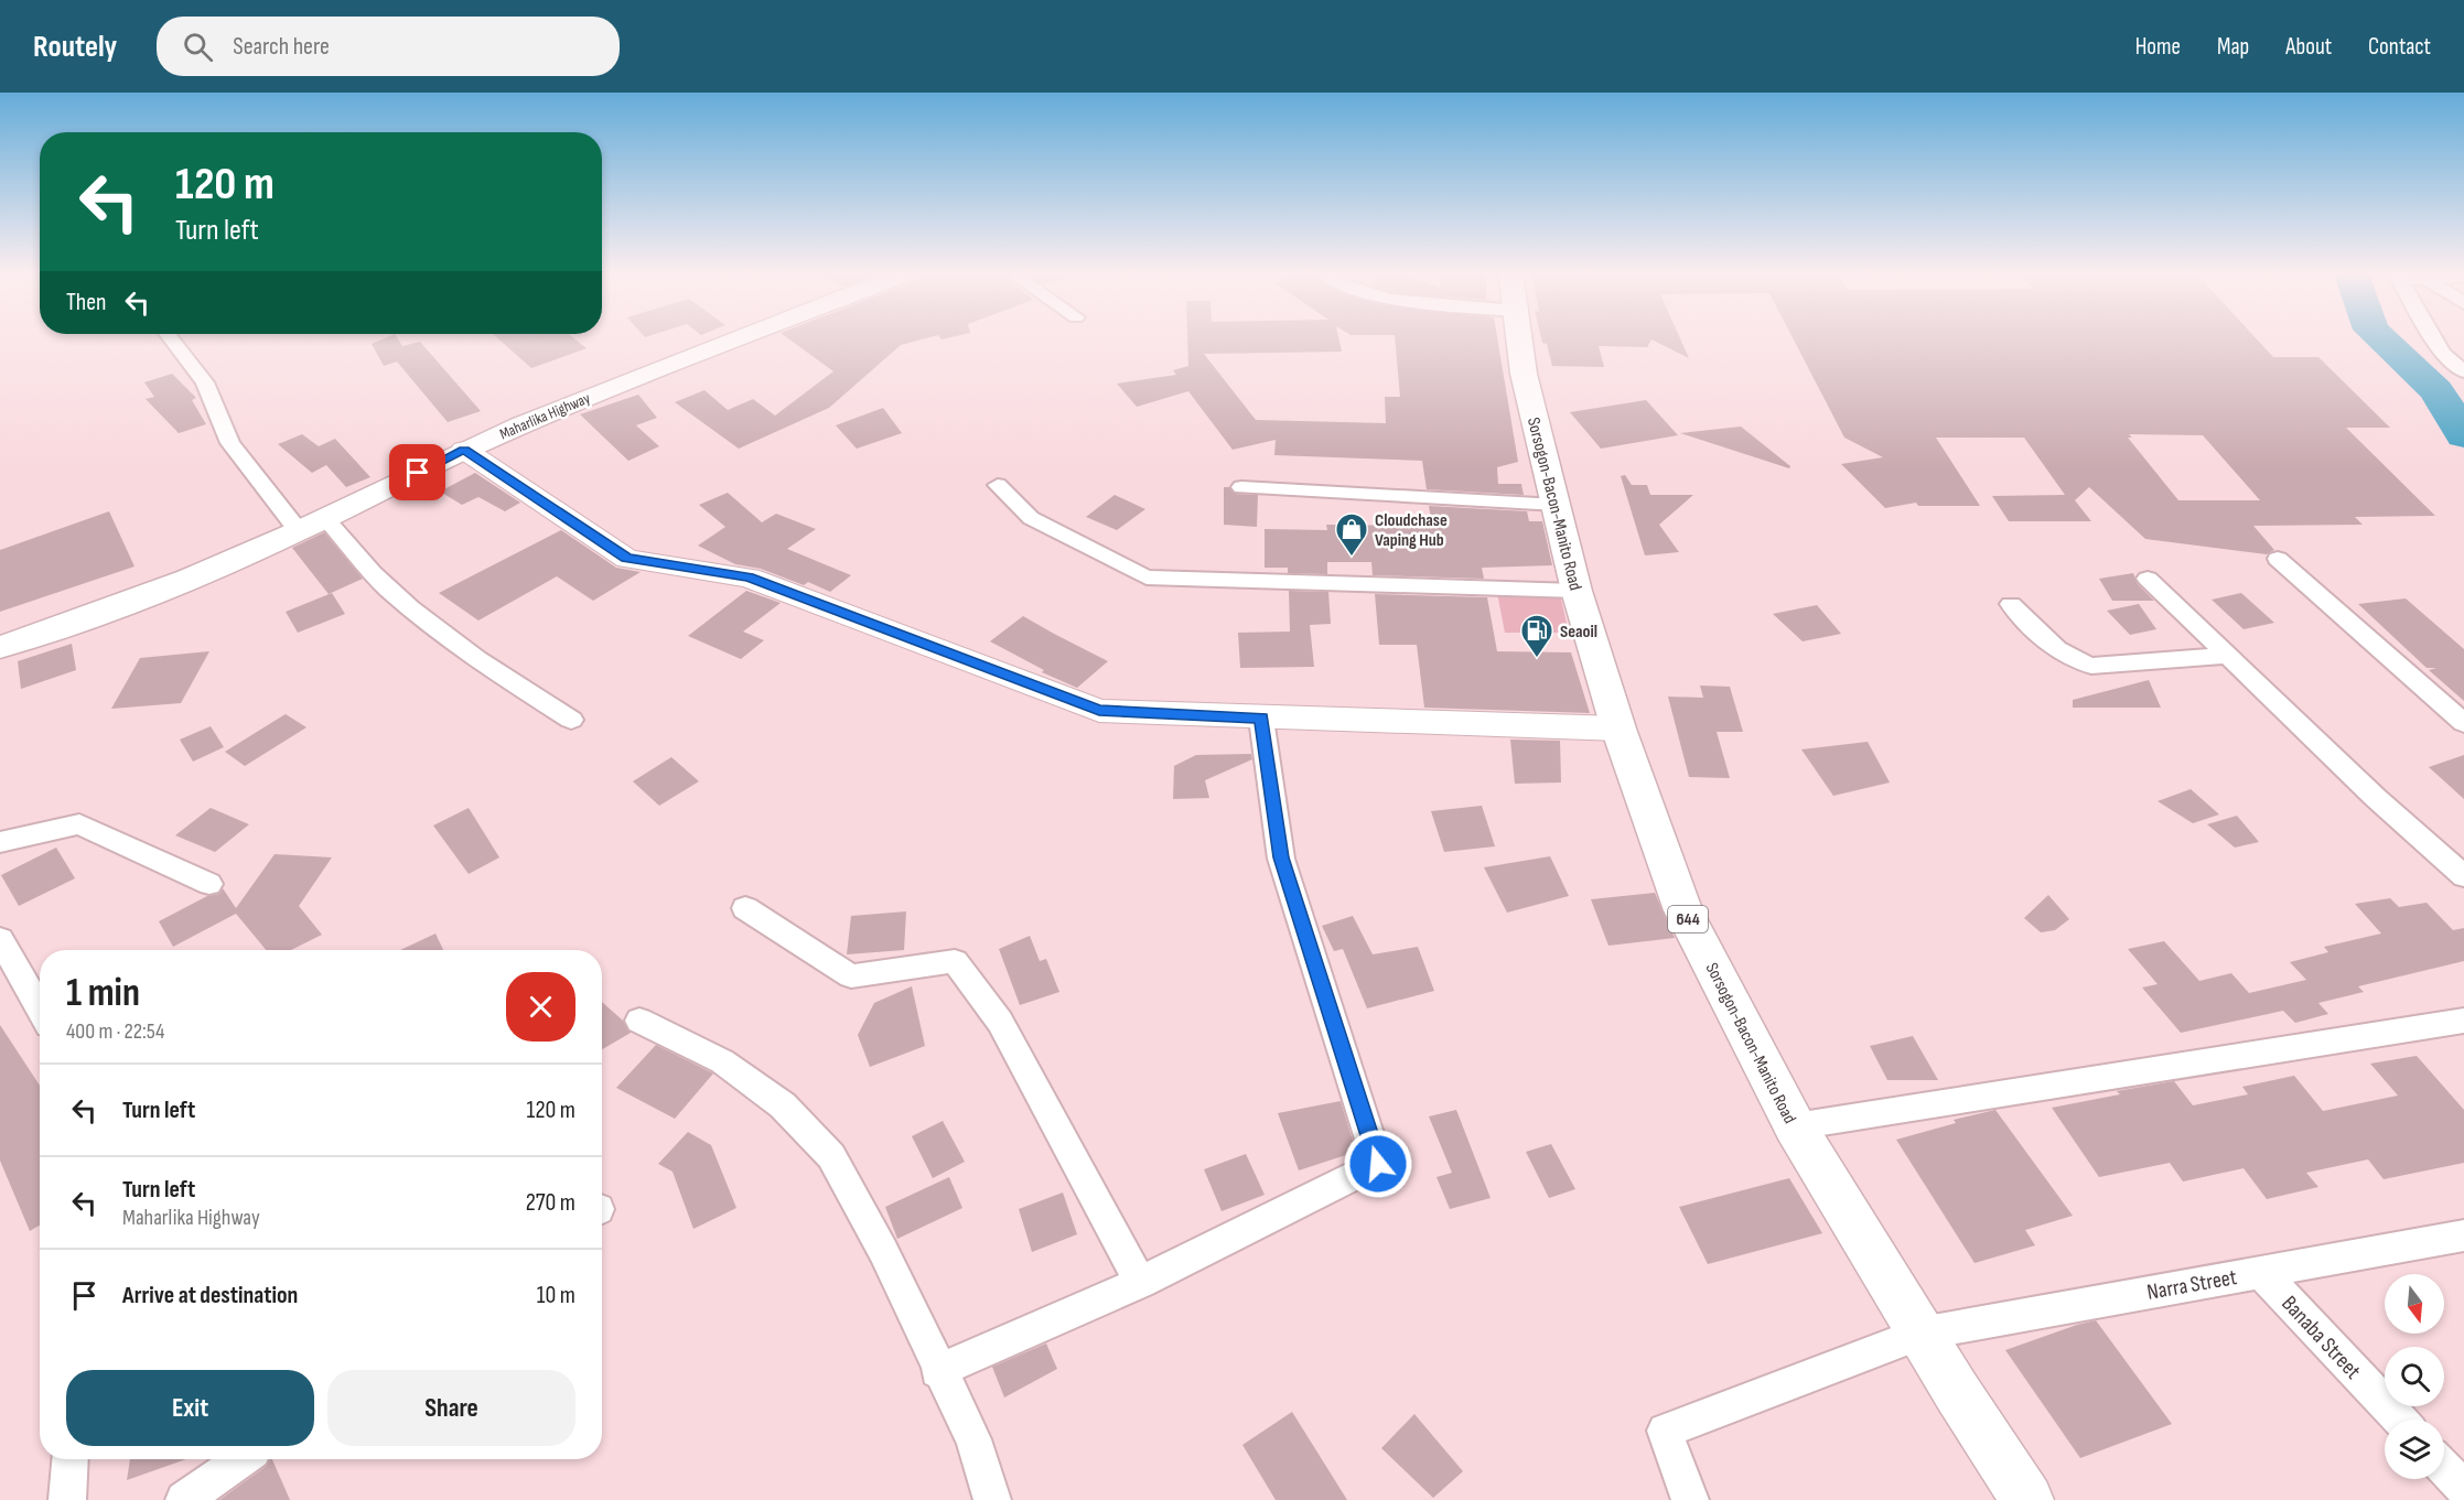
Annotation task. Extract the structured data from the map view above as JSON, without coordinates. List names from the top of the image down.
{
  "streets": {
    "main road": ["Maharlika Highway", "Sorsogon-Bacon-Manito Road", "644"],
    "street": ["Narra Street", "Banaba Street"]
  },
  "crossings": [
    ["Sorsogon-Bacon-Manito Road", "Narra Street"],
    ["Narra Street", "Banaba Street"]
  ],
  "places": {
    "shop": ["Cloudchase Vaping Hub"],
    "fuel station": ["Seaoil"]
  },
  "north": "bottom",
  "page": {
    "header": "Routely",
    "search": "Search here",
    "nav": [
      "Home",
      "Map",
      "About",
      "Contact"
    ],
    "turn": ["120 m", "Turn left"],
    "then": "Then",
    "heading": ["1 min", "400 m · 22:54"],
    "list": [
      {
        "name": "Turn left",
        "value": "120 m"
      },
      {
        "name": "Turn left",
        "note": "Maharlika Highway",
        "value": "270 m"
      },
      {
        "name": "Arrive at destination",
        "value": "10 m"
      }
    ],
    "buttons": ["Exit", "Share"]
  }
}
